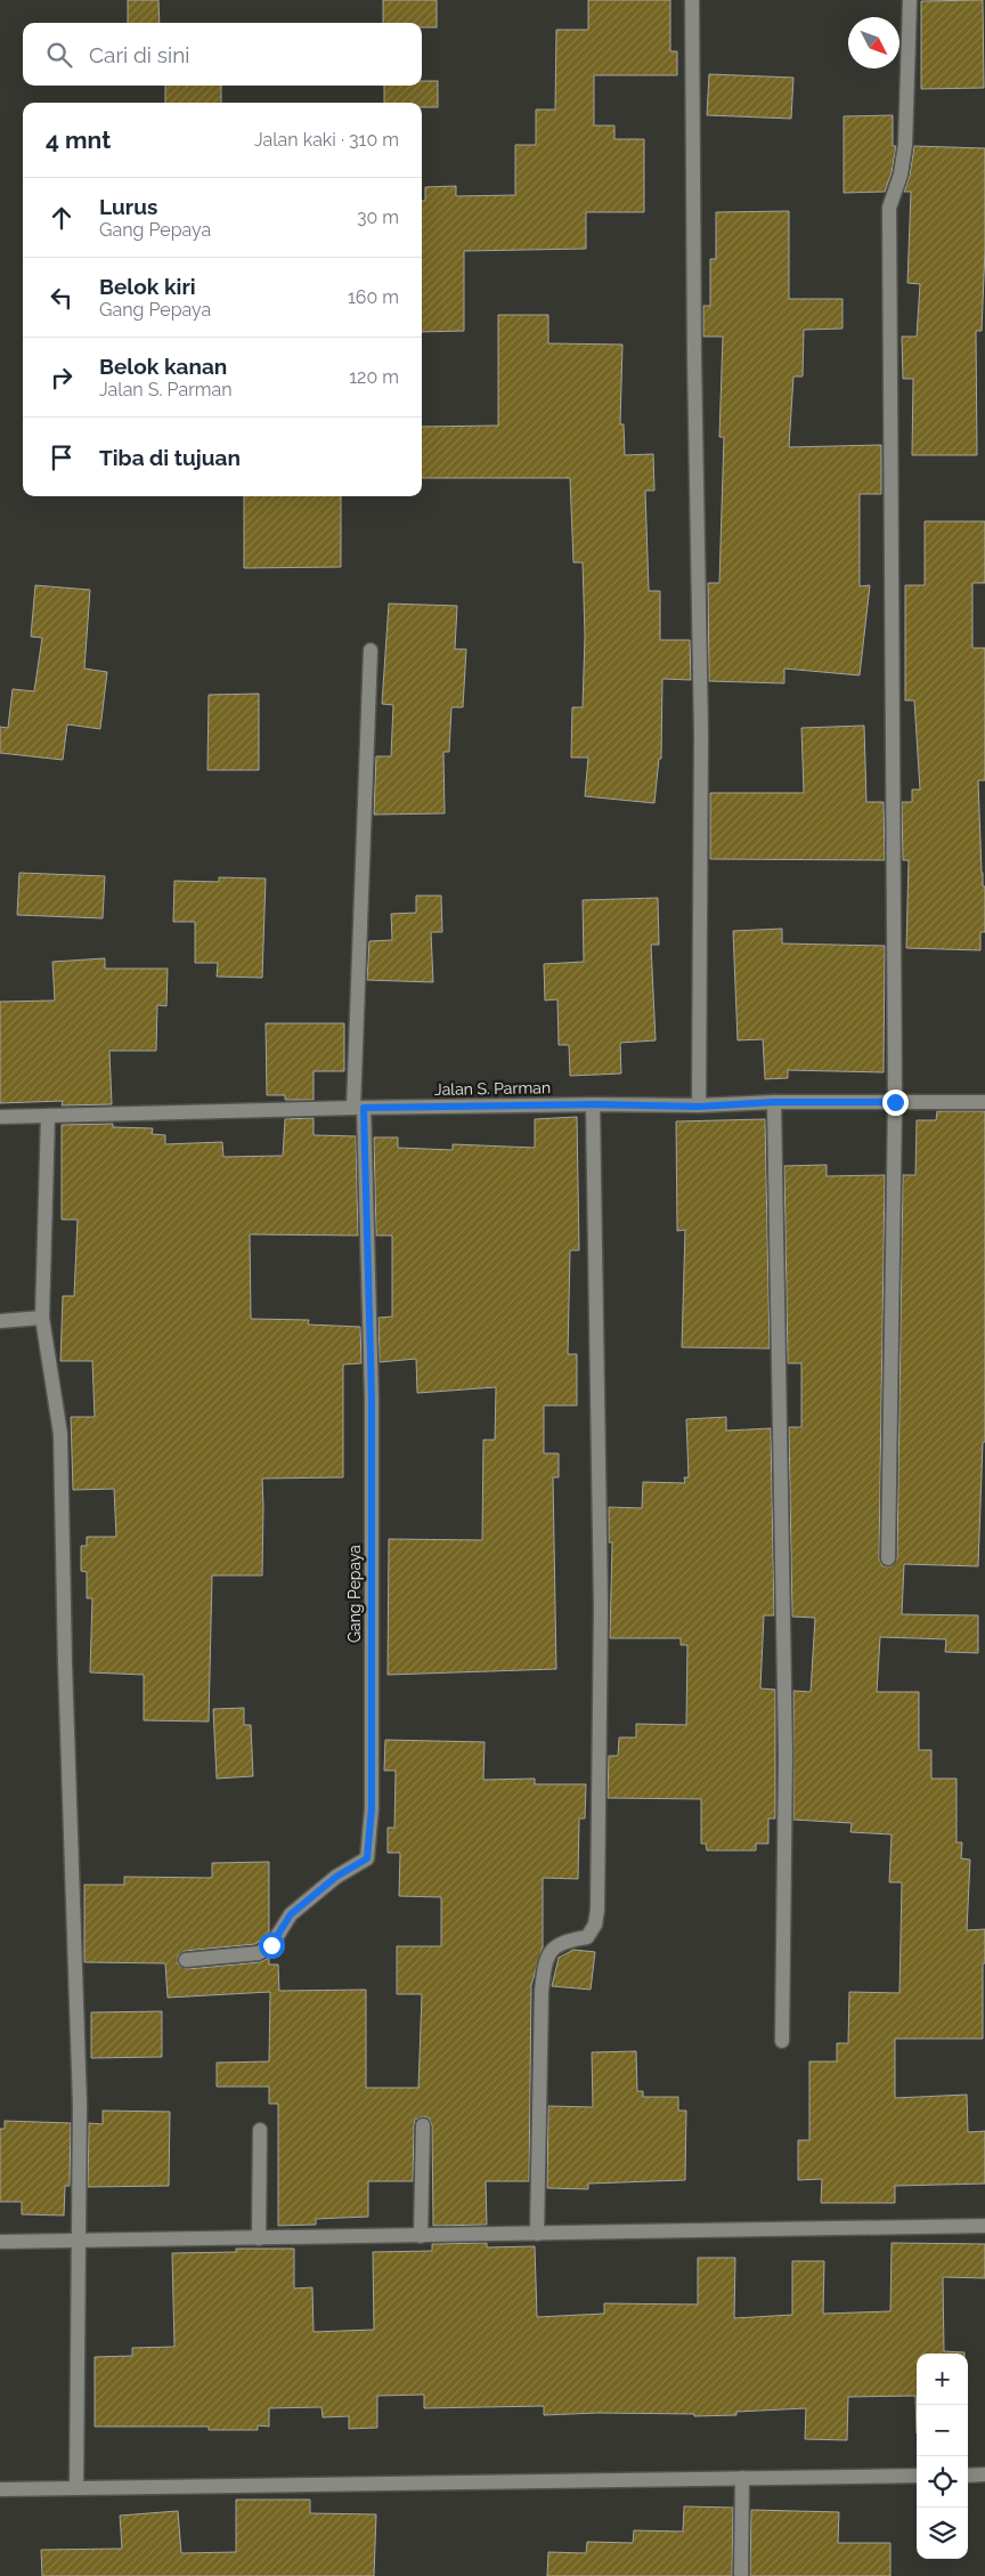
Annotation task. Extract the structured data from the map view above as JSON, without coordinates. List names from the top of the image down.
{
  "streets": {
    "street": ["Jalan S. Parman", "Gang Pepaya"]
  },
  "crossings": [
    ["Jalan S. Parman", "Gang Pepaya"]
  ],
  "north": "bottom right",
  "page": {
    "search": "Cari di sini",
    "heading": ["4 mnt", "Jalan kaki · 310 m"],
    "list": [
      ["Lurus", "Gang Pepaya", "30 m"],
      ["Belok kiri", "Gang Pepaya", "160 m"],
      ["Belok kanan", "Jalan S. Parman", "120 m"],
      "Tiba di tujuan"
    ],
    "map_buttons": ["+", "−"]
  }
}
